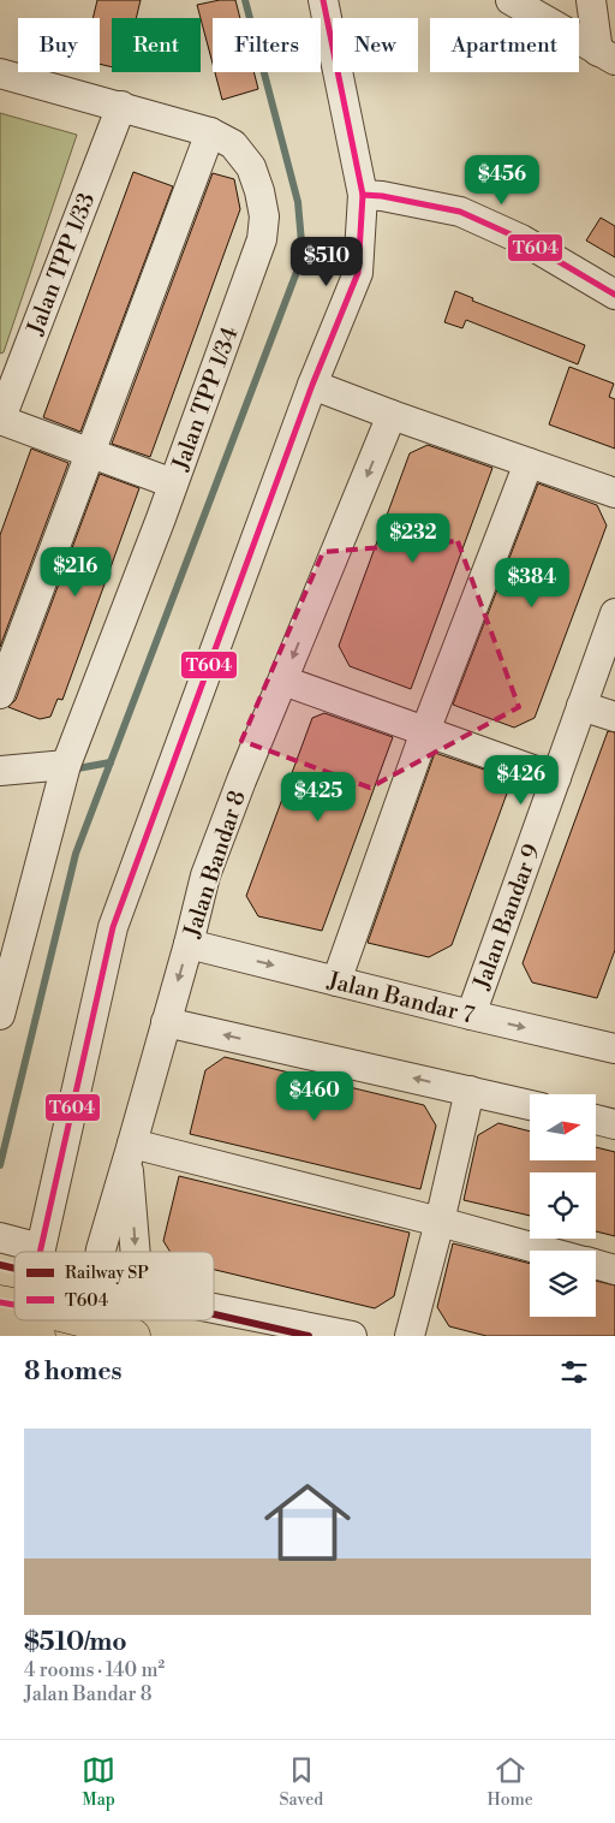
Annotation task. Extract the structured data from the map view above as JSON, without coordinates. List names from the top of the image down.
{
  "streets": {
    "street": [
      "Jalan TPP 1/33",
      "Jalan TPP 1/34",
      "Jalan Bandar 8",
      "Jalan Bandar 9",
      "Jalan Bandar 7"
    ]
  },
  "crossings": [
    ["Jalan TPP 1/33", "Jalan TPP 1/34"],
    ["Jalan Bandar 8", "Jalan Bandar 7"],
    ["Jalan Bandar 9", "Jalan Bandar 7"]
  ],
  "lines": ["transit line T604", "rail line SP"],
  "legend": ["Railway SP", "T604"],
  "north": "right",
  "page": {
    "chip": [
      "Buy",
      "Rent",
      "Filters",
      "New",
      "Apartment"
    ],
    "price": [
      "$456",
      "$510",
      "$232",
      "$216",
      "$384",
      "$426",
      "$425",
      "$460"
    ],
    "heading": "8 homes",
    "list": [
      {
        "name": "$510/mo",
        "note": "4 rooms · 140 m² · Jalan Bandar 8"
      }
    ],
    "tabs": ["Map", "Saved", "Home"]
  }
}
